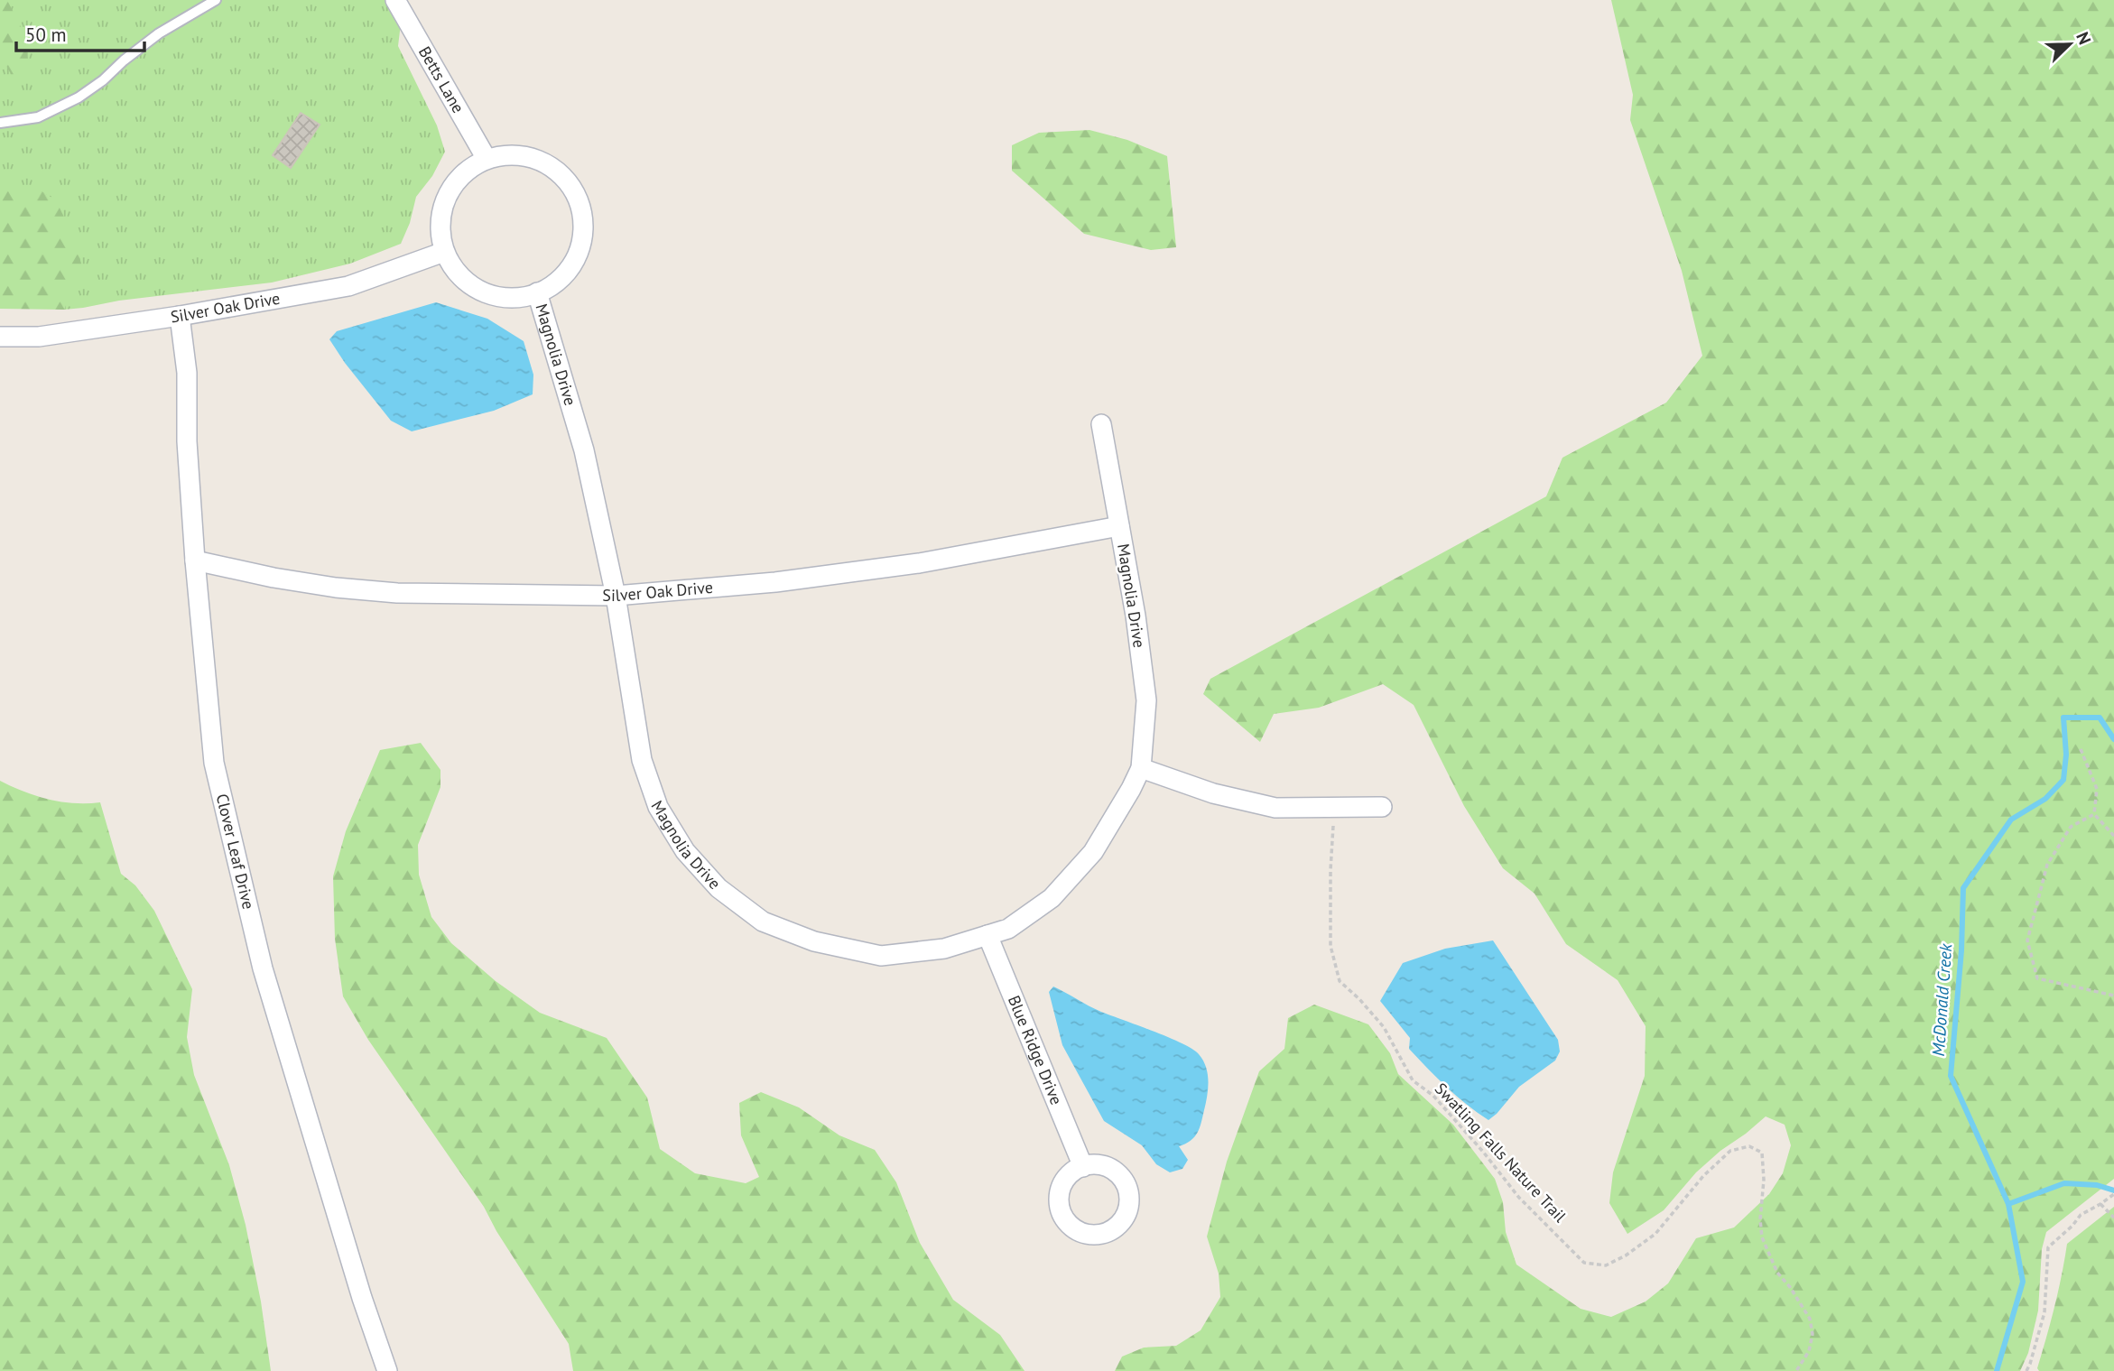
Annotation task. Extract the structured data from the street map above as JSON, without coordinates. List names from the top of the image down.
{
  "streets": {
    "street": [
      "Betts Lane",
      "Silver Oak Drive",
      "Magnolia Drive",
      "Clover Leaf Drive",
      "Blue Ridge Drive"
    ],
    "path": ["Swatling Falls Nature Trail"]
  },
  "crossings": [
    ["Betts Lane", "Silver Oak Drive"],
    ["Betts Lane", "Magnolia Drive"],
    ["Silver Oak Drive", "Magnolia Drive"],
    ["Silver Oak Drive", "Clover Leaf Drive"],
    ["Magnolia Drive", "Blue Ridge Drive"]
  ],
  "water": ["McDonald Creek"],
  "scale_bar": "50 m",
  "north": "top right"
}
